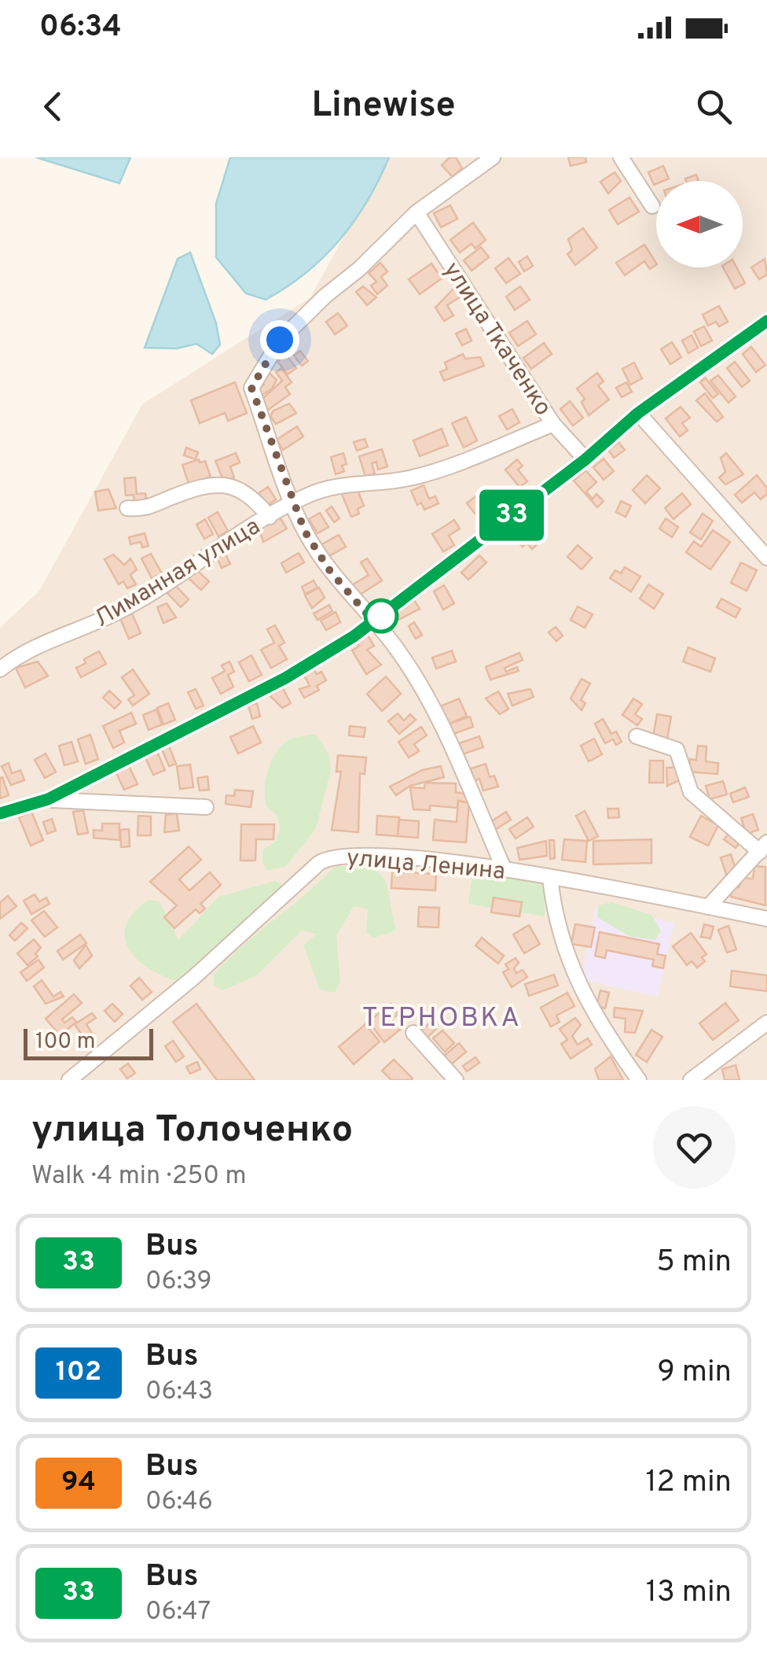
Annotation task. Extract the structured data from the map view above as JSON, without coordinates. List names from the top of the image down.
{
  "streets": {
    "street": ["улица Ткаченко", "Лиманная улица", "улица Ленина"]
  },
  "crossings": [
    ["улица Ткаченко", "Лиманная улица"]
  ],
  "districts": ["ТЕРНОВКА"],
  "lines": ["bus line 33"],
  "scale_bar": "100 m",
  "north": "left",
  "page": {
    "status": "06:34",
    "header": "Linewise",
    "on_map": "33",
    "scale": "100 m",
    "heading": ["улица Толоченко", "Walk · 4 min · 250 m"],
    "list": [
      {
        "mark": "33",
        "name": "Bus",
        "note": "06:39",
        "value": "5 min"
      },
      {
        "mark": "102",
        "name": "Bus",
        "note": "06:43",
        "value": "9 min"
      },
      {
        "mark": "94",
        "name": "Bus",
        "note": "06:46",
        "value": "12 min"
      },
      {
        "mark": "33",
        "name": "Bus",
        "note": "06:47",
        "value": "13 min"
      }
    ]
  }
}
